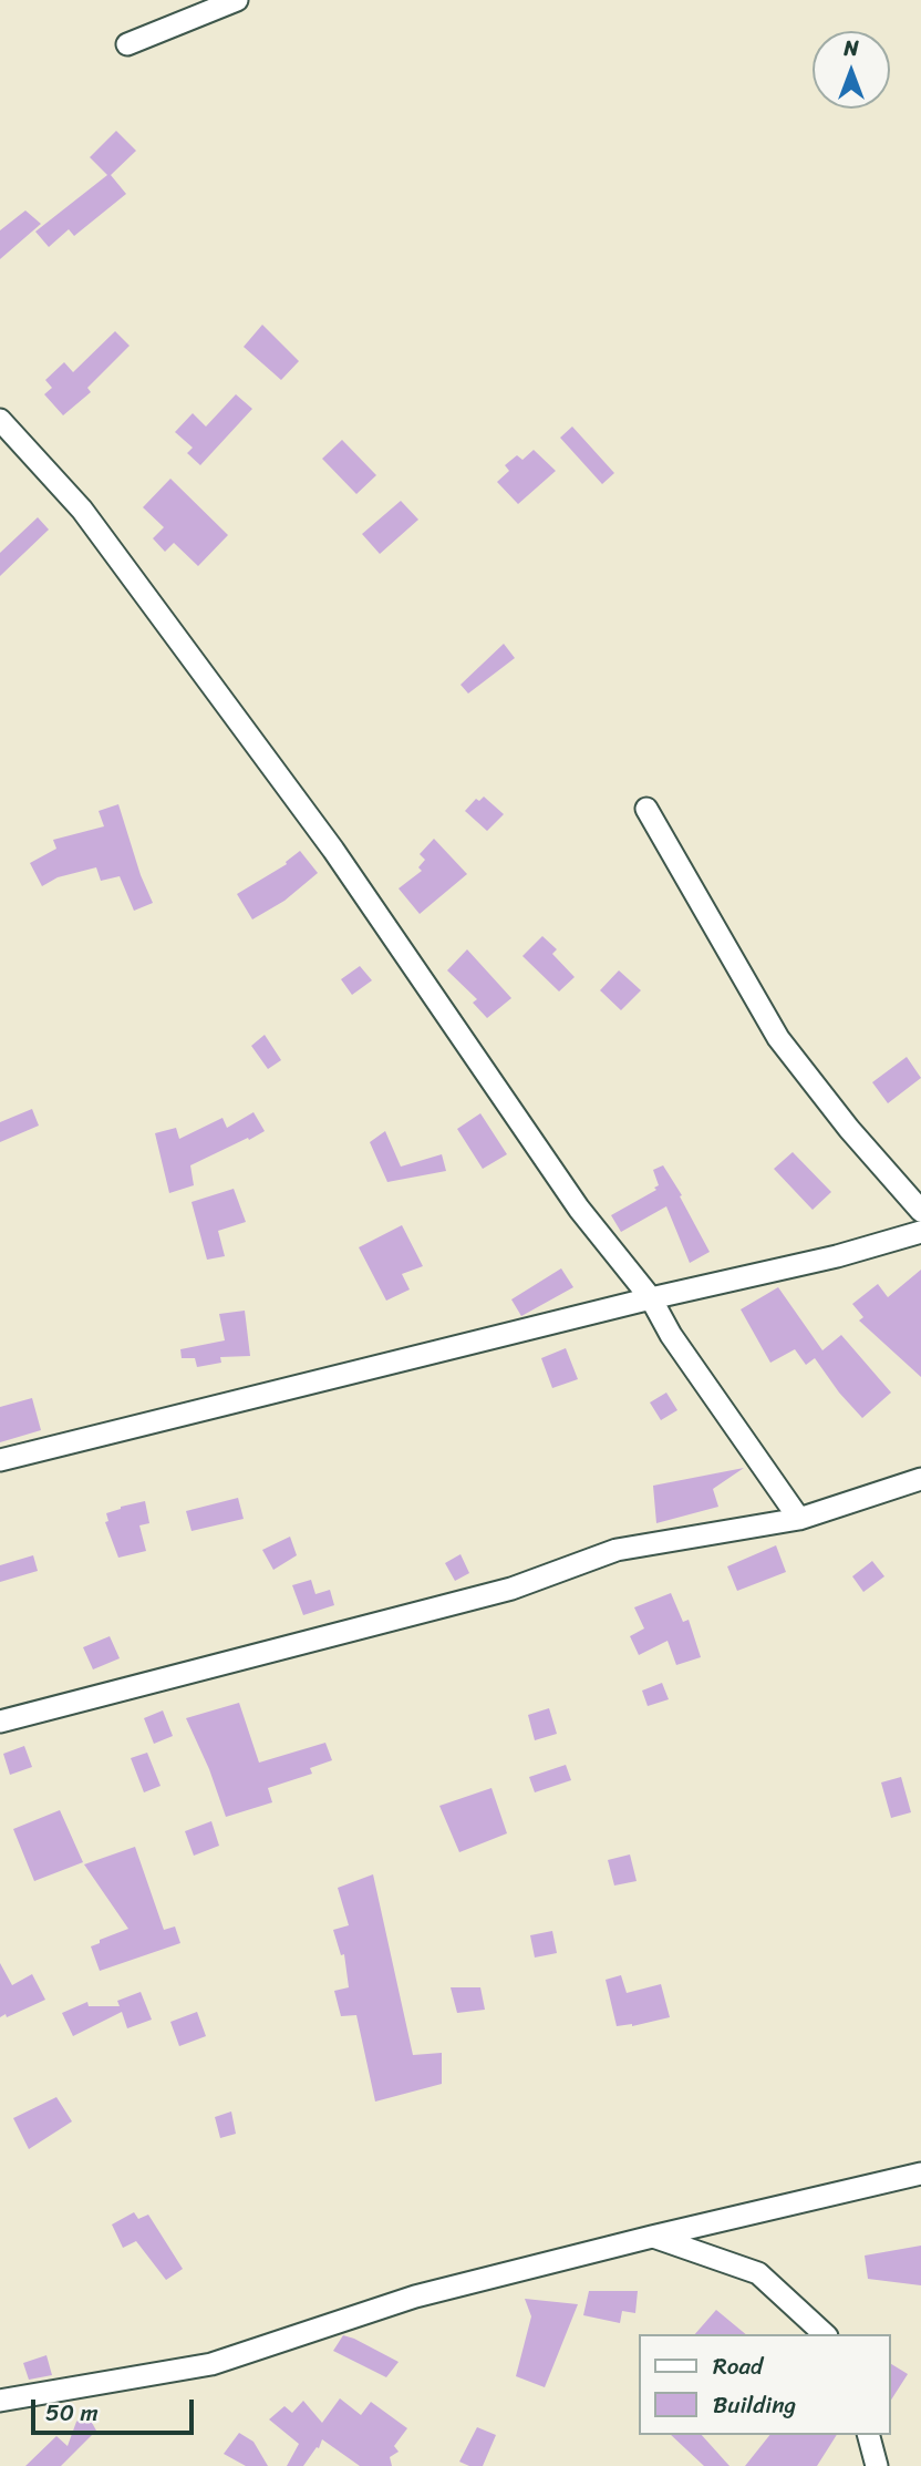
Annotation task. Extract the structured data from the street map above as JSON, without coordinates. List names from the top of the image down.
{
  "legend": ["Road", "Building"],
  "scale_bar": "50 m",
  "north": "top"
}
